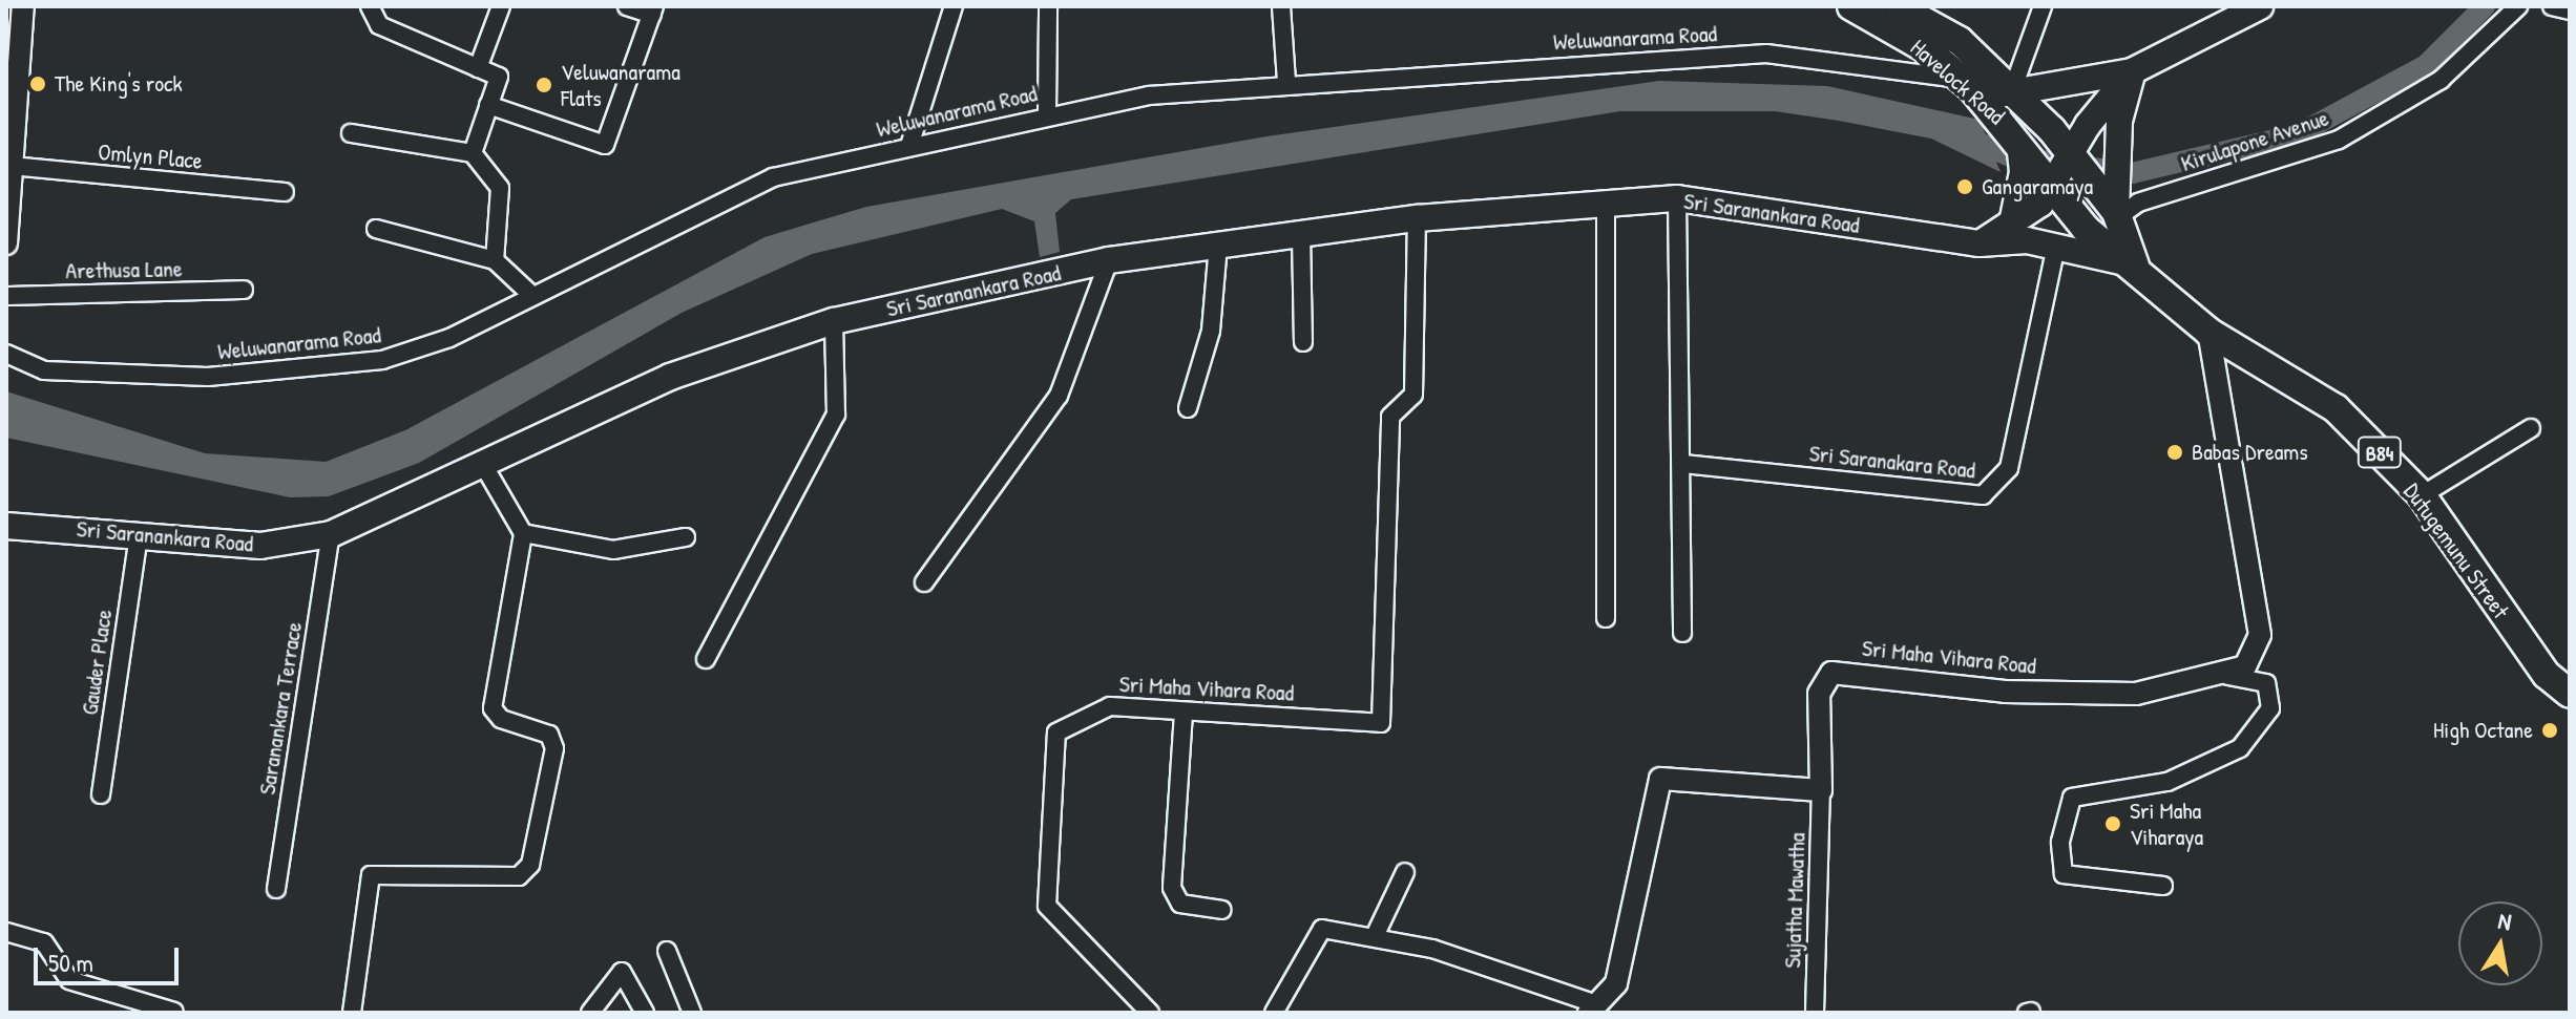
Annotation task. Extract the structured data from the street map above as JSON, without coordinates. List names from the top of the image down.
{
  "streets": {
    "main road": [
      "Havelock Road",
      "Sri Saranankara Road",
      "B84",
      "Dutugemunu Street"
    ],
    "street": [
      "Weluwanarama Road",
      "Kirulapone Avenue",
      "Omlyn Place",
      "Arethusa Lane",
      "Sri Saranakara Road",
      "Sri Maha Vihara Road",
      "Gauder Place",
      "Saranankara Terrace",
      "Sujatha Mawatha"
    ]
  },
  "crossings": [
    ["Weluwanarama Road", "Havelock Road"],
    ["Havelock Road", "B84"],
    ["Kirulapone Avenue", "B84"],
    ["Sri Saranankara Road", "B84"],
    ["Sri Saranankara Road", "Sri Saranakara Road"],
    ["Sri Saranankara Road", "Dutugemunu Street"],
    ["Sri Saranankara Road", "Sri Maha Vihara Road"],
    ["Sri Saranankara Road", "Gauder Place"],
    ["Sri Saranankara Road", "Saranankara Terrace"],
    ["B84", "Dutugemunu Street"],
    ["Sri Maha Vihara Road", "Sujatha Mawatha"]
  ],
  "places": [
    "The King's rock",
    "Veluwanarama Flats",
    "Gangaramaya",
    "Babas Dreams",
    "High Octane",
    "Sri Maha Viharaya"
  ],
  "scale_bar": "50 m",
  "north": "top"
}
